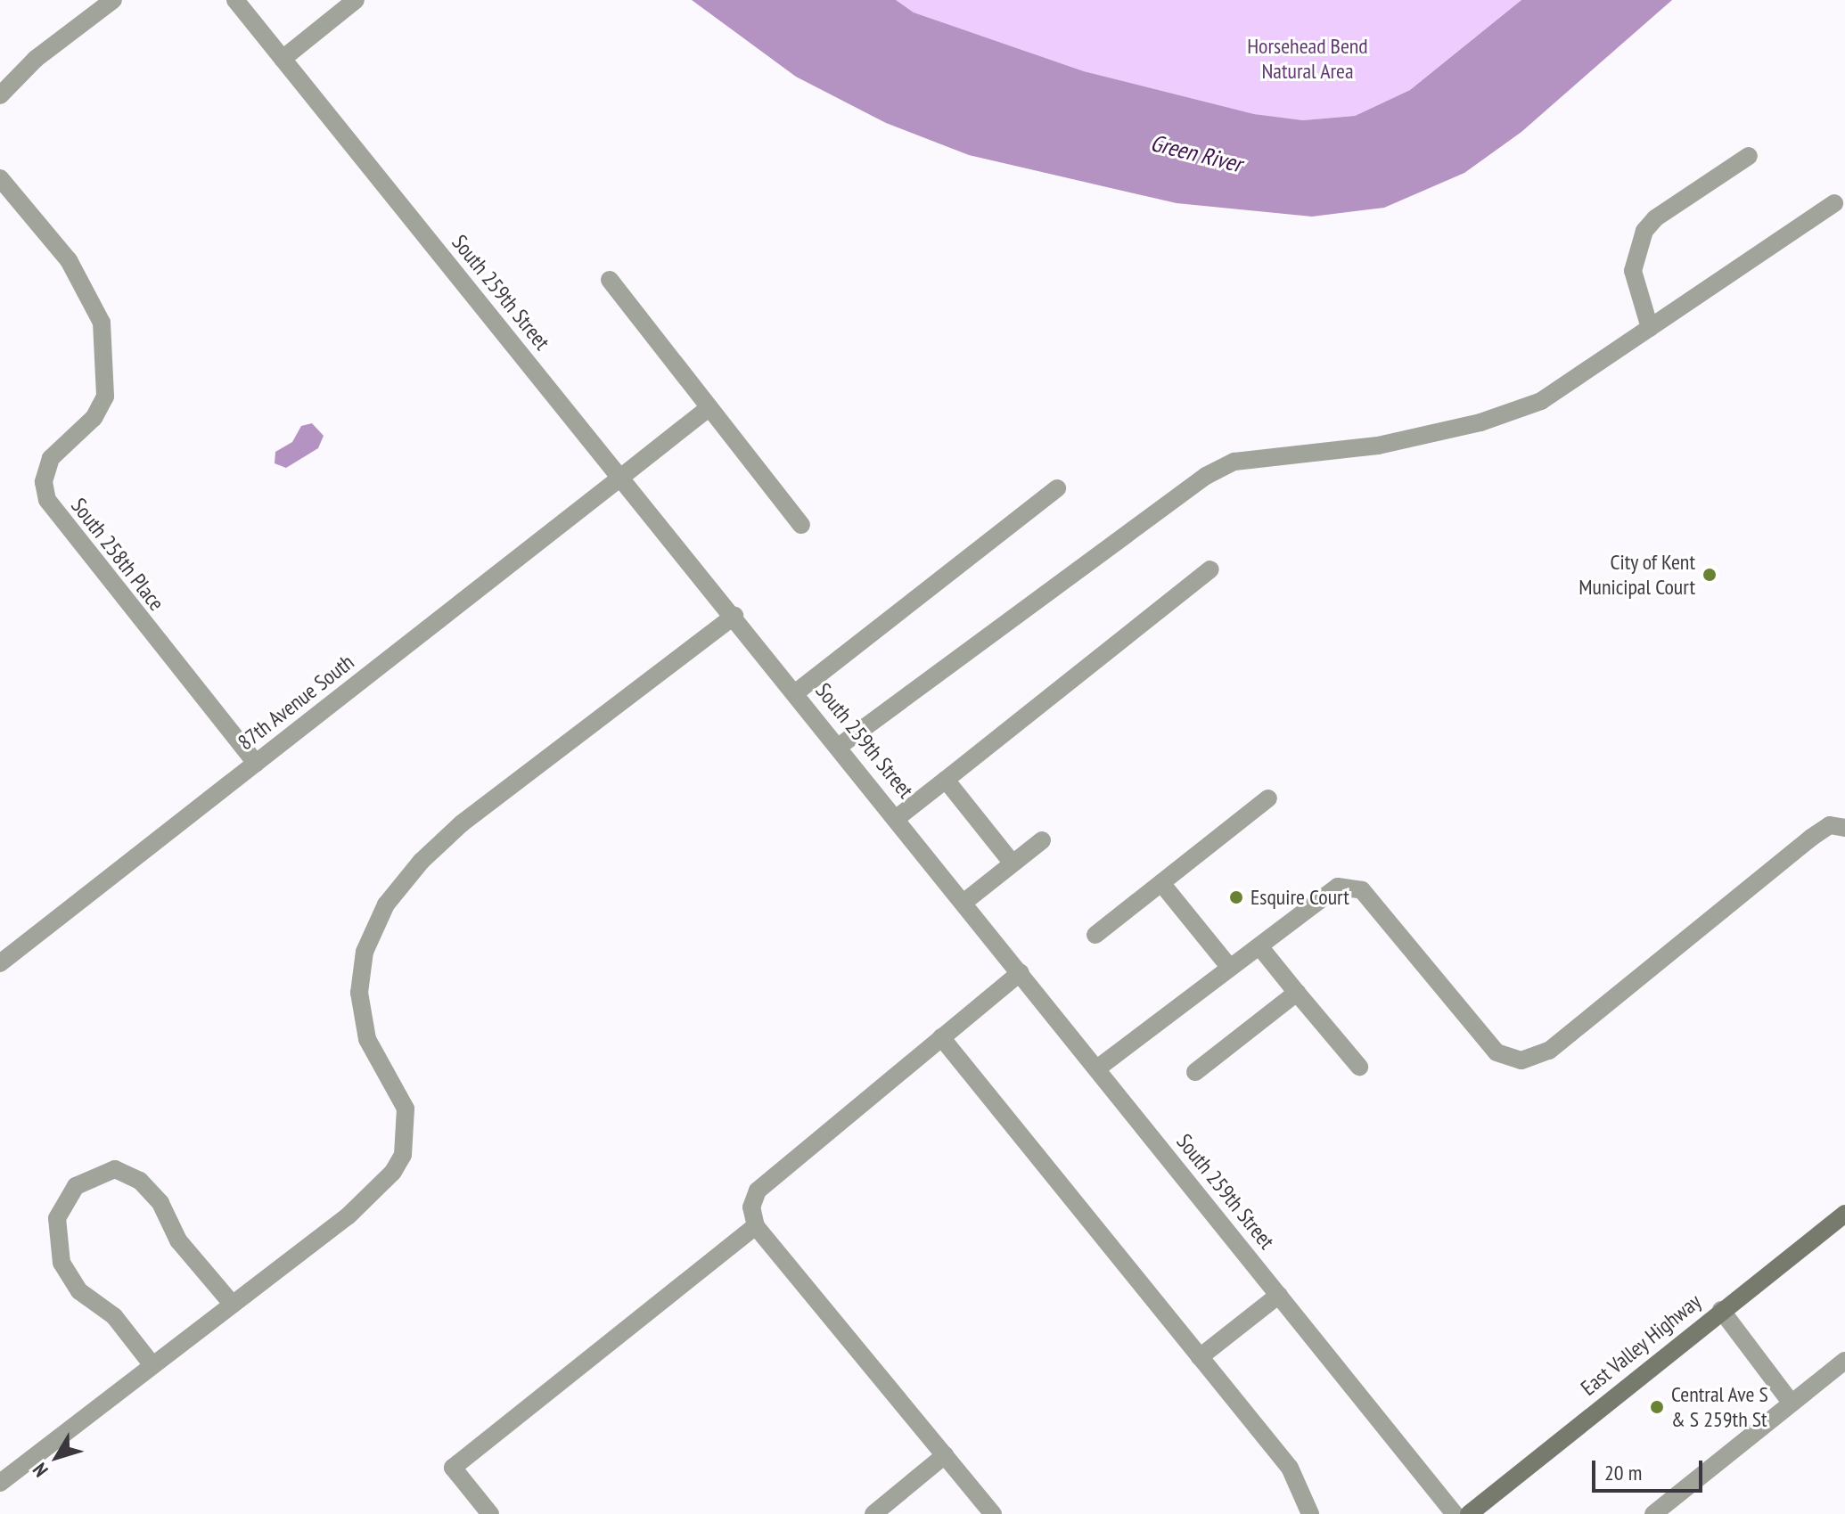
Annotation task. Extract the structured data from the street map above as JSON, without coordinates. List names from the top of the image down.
{
  "streets": {
    "main road": ["East Valley Highway"],
    "street": ["South 259th Street", "South 258th Place", "87th Avenue South"]
  },
  "crossings": [
    ["South 259th Street", "87th Avenue South"],
    ["South 258th Place", "87th Avenue South"]
  ],
  "water": ["Green River"],
  "parks": ["Horsehead Bend Natural Area"],
  "places": ["City of Kent Municipal Court", "Esquire Court", "Central Ave S & S 259th St"],
  "scale_bar": "20 m",
  "north": "bottom left"
}
